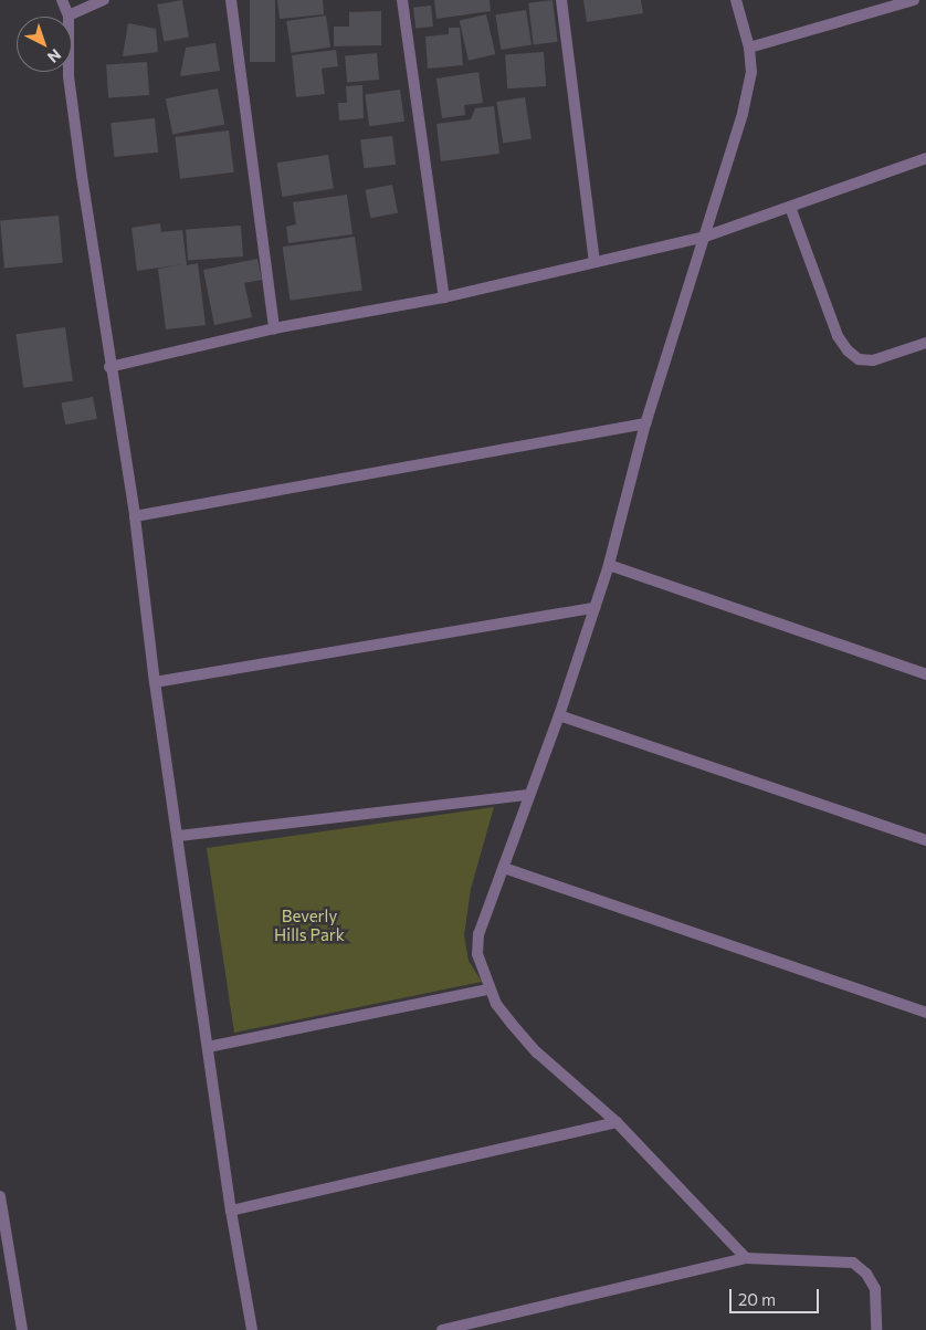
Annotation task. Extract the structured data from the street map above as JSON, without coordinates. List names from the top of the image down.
{
  "parks": ["Beverly Hills Park"],
  "scale_bar": "20 m",
  "north": "bottom right"
}
